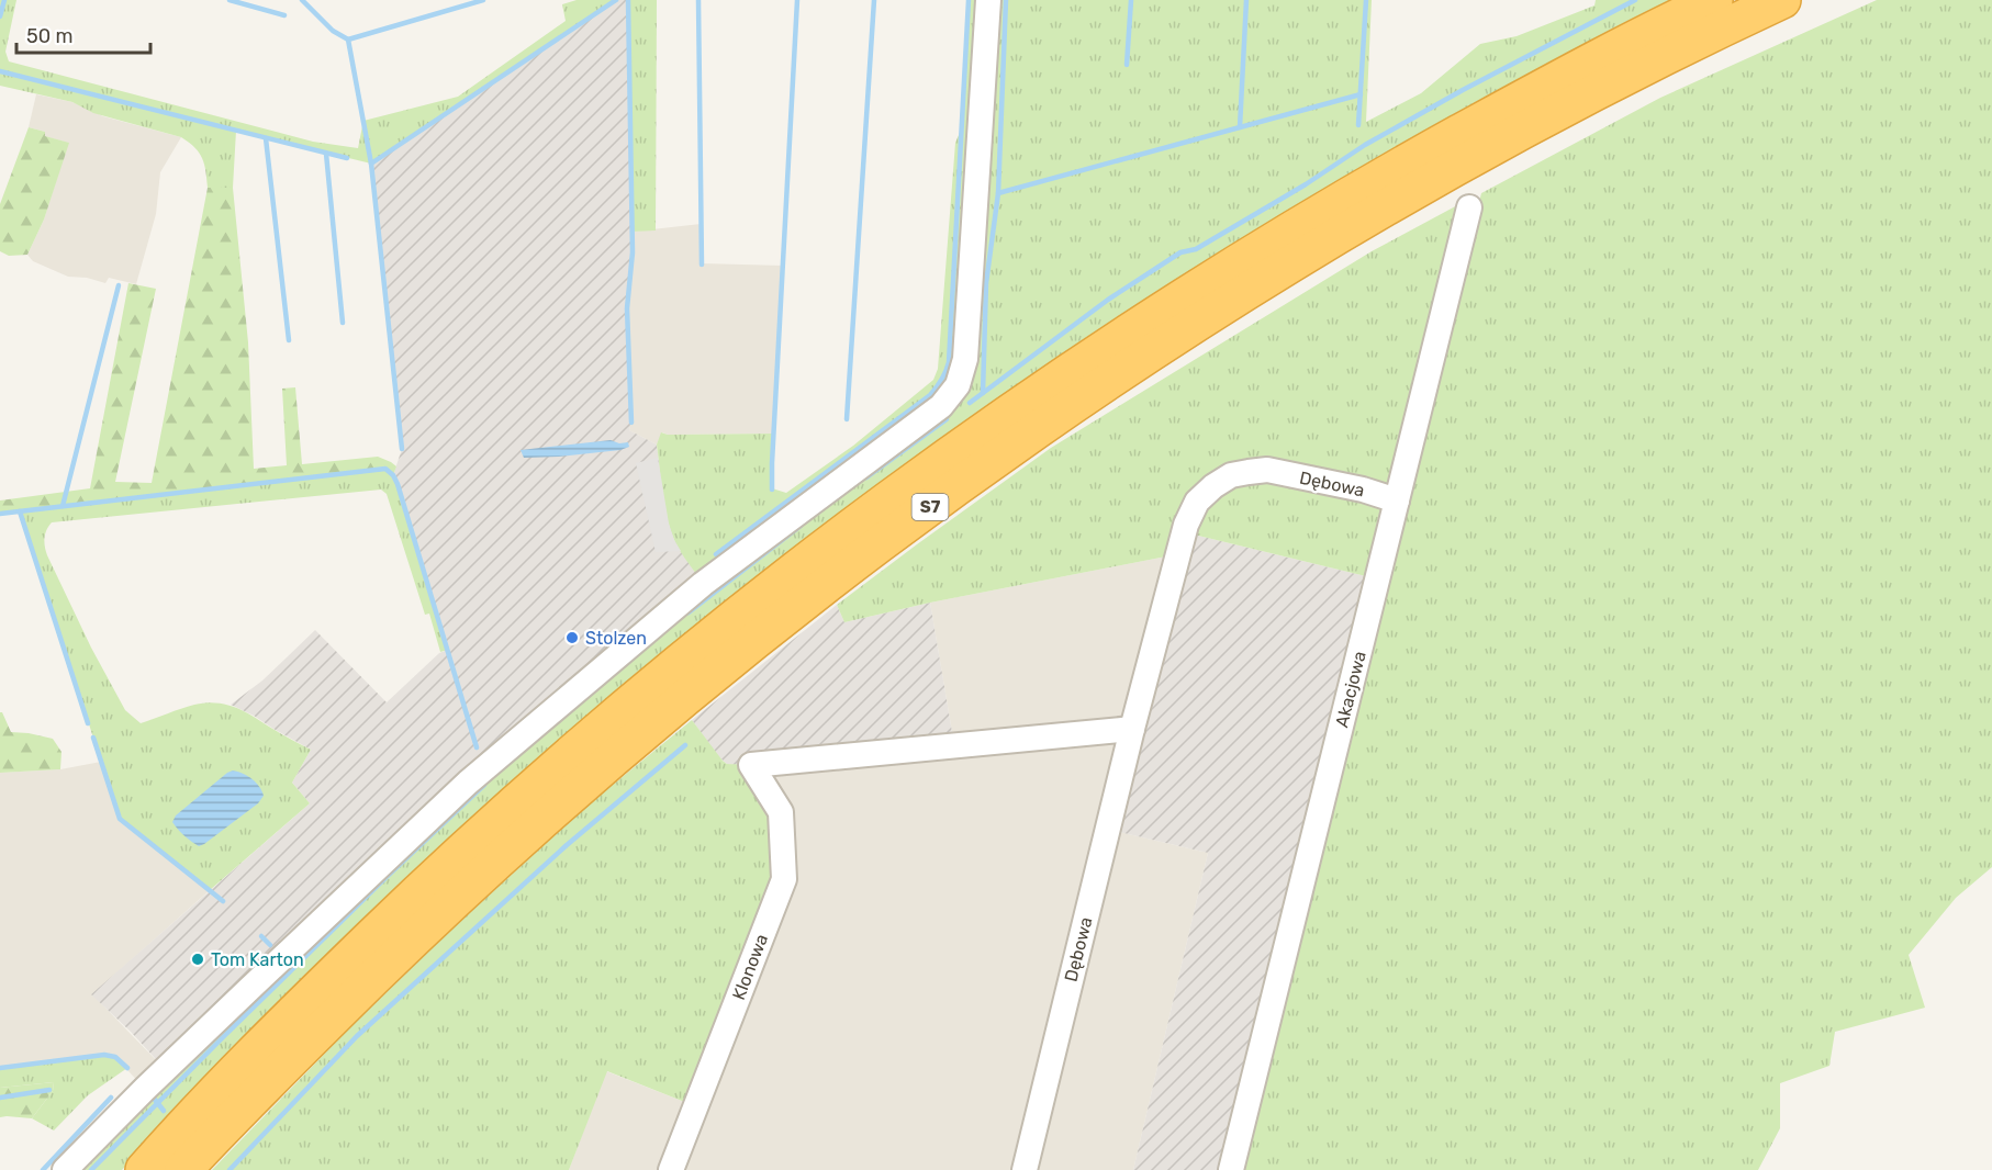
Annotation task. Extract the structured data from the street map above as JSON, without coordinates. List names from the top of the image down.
{
  "streets": {
    "highway": ["S7"],
    "street": ["Dębowa", "Akacjowa", "Klonowa"]
  },
  "crossings": [
    ["Dębowa", "Akacjowa"],
    ["Dębowa", "Klonowa"]
  ],
  "places": ["Stolzen", "Tom Karton"],
  "scale_bar": "50 m"
}
